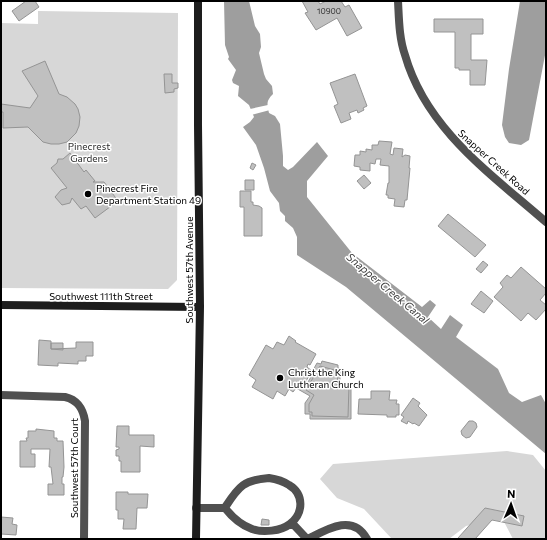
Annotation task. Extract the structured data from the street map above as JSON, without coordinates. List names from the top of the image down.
{
  "streets": {
    "main road": ["Southwest 57th Avenue", "Southwest 111th Street"],
    "street": ["Snapper Creek Road", "Southwest 57th Court"]
  },
  "crossings": [
    ["Southwest 57th Avenue", "Southwest 111th Street"]
  ],
  "water": ["Snapper Creek Canal"],
  "parks": ["Pinecrest Gardens"],
  "places": ["Pinecrest Fire Department Station 49", "Christ the King Lutheran Church"],
  "house_numbers": ["10900"],
  "north": "top"
}
